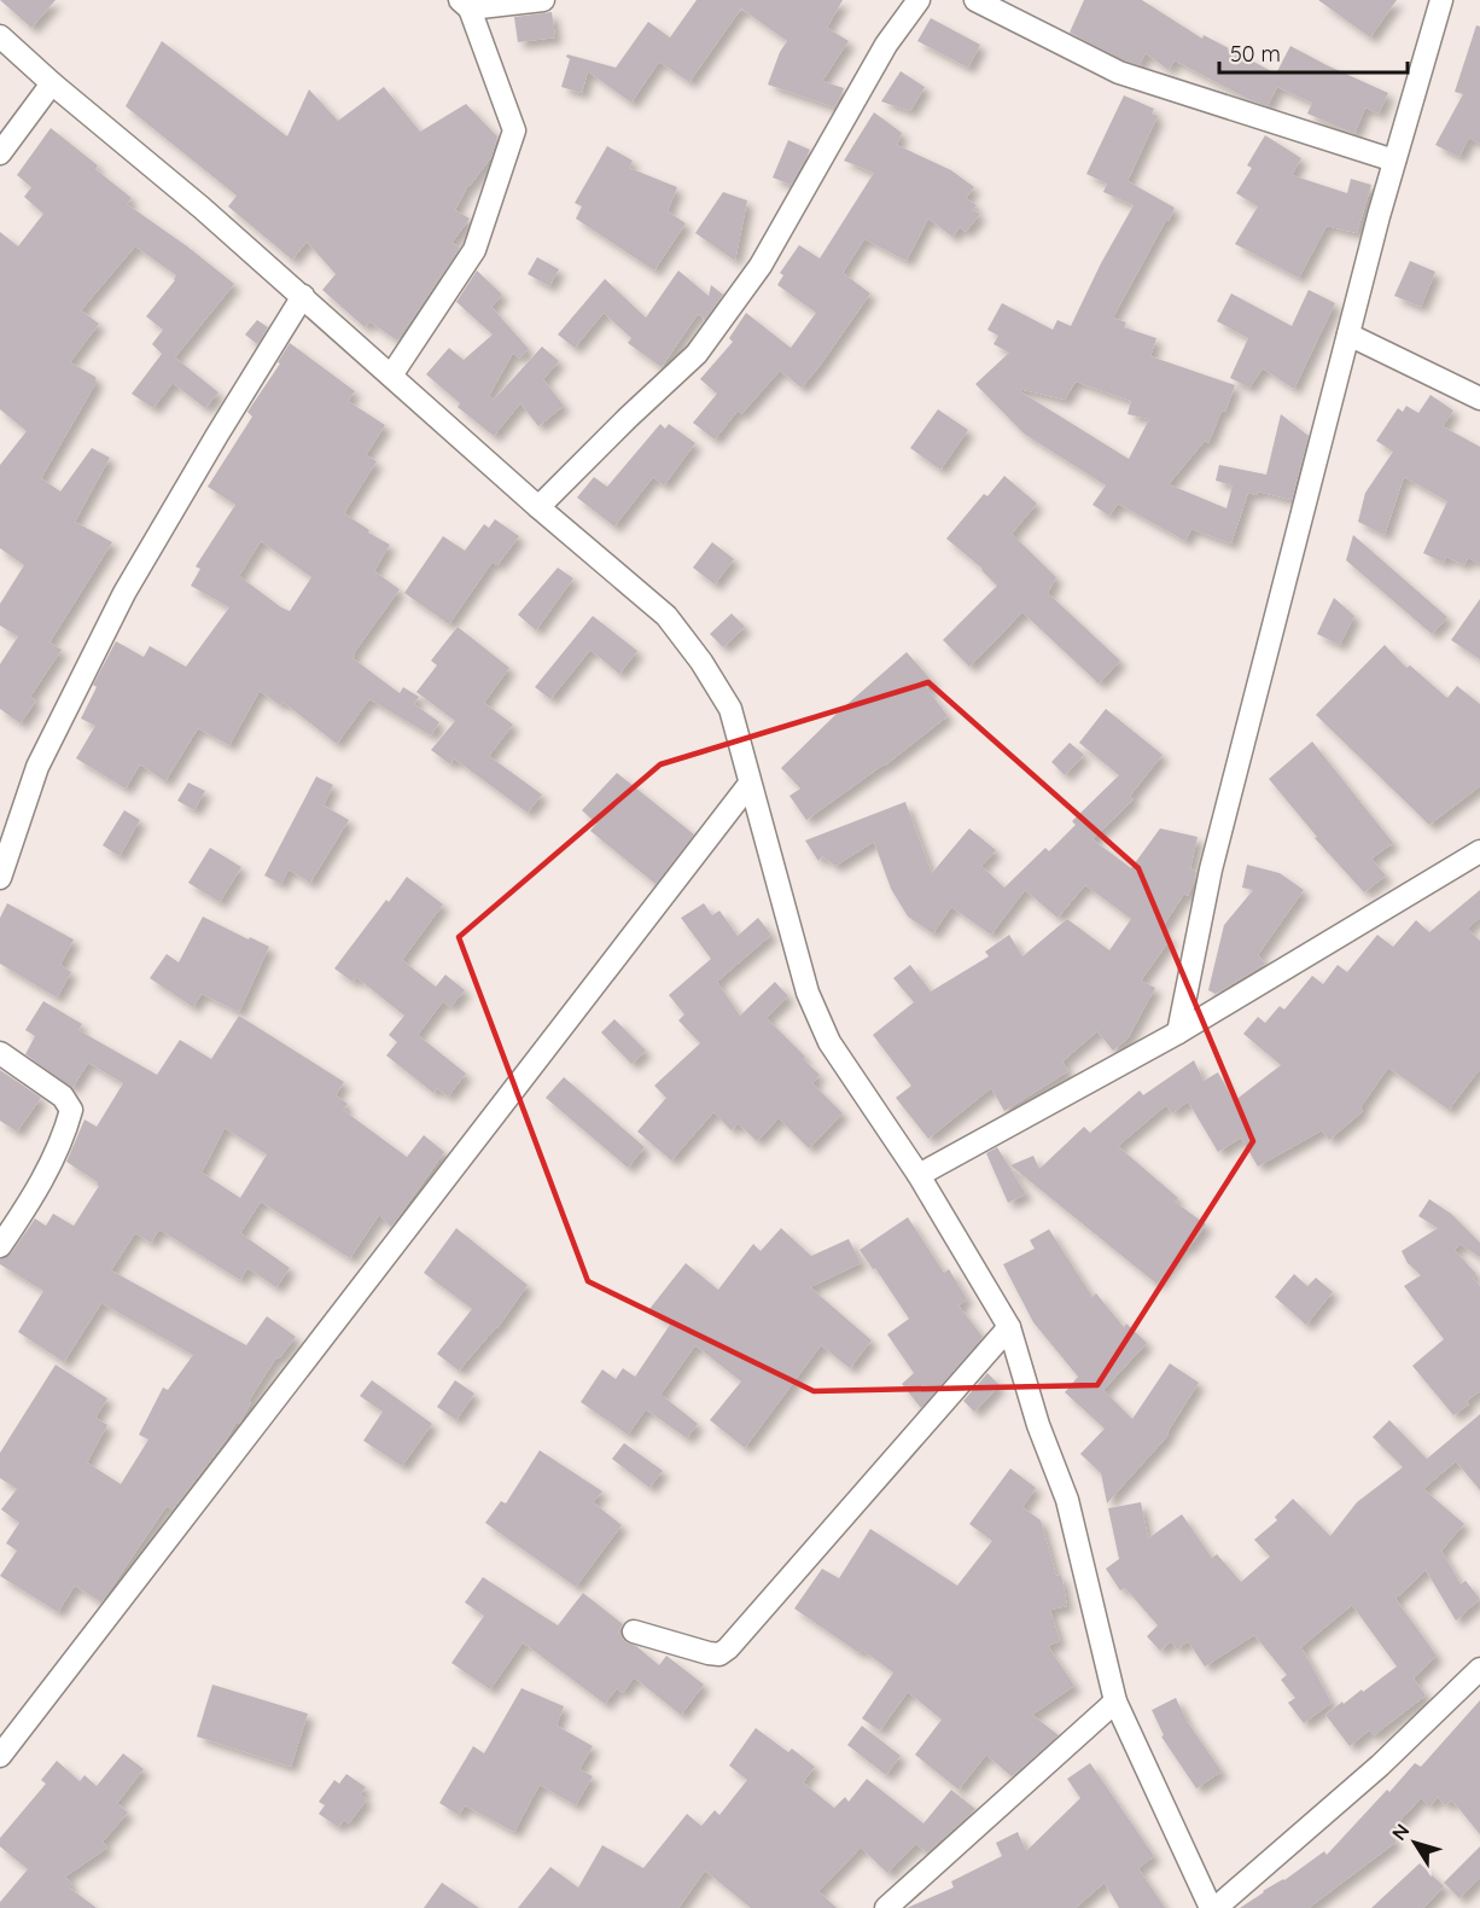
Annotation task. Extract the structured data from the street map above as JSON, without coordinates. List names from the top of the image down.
{
  "scale_bar": "50 m",
  "north": "top left"
}
